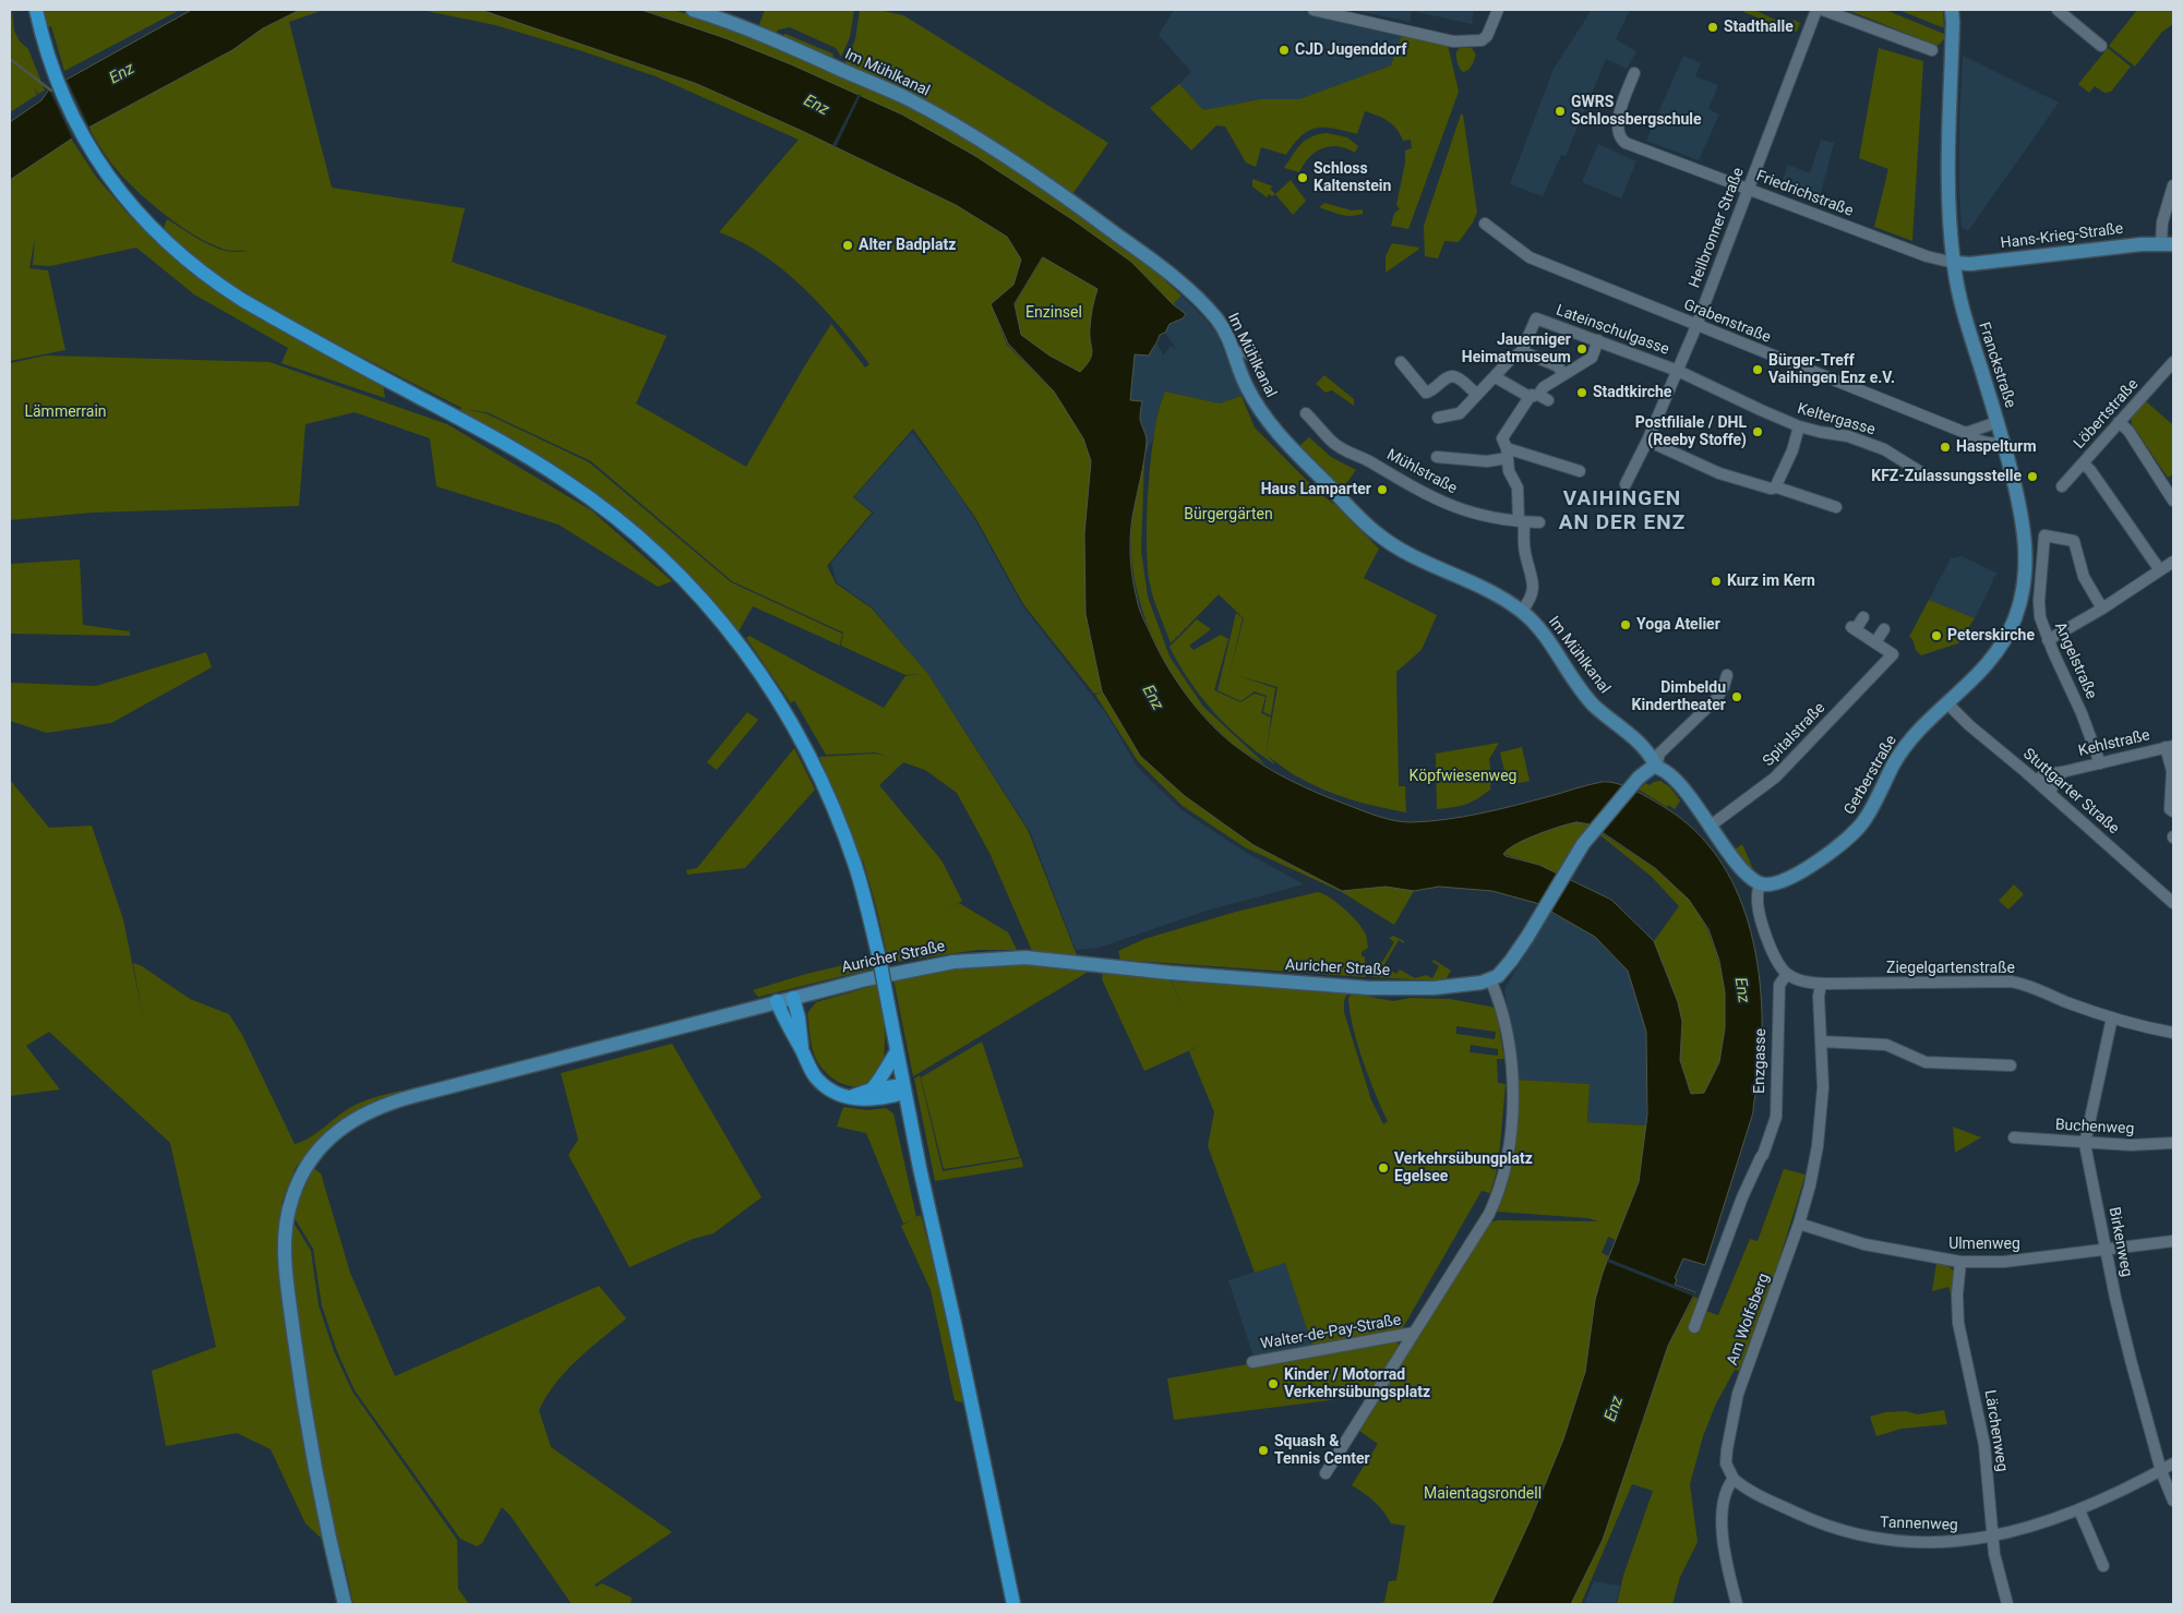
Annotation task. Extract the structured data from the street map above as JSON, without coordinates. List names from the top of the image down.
{
  "streets": {
    "street": [
      "Im Mühlkanal",
      "Friedrichstraße",
      "Heilbronner Straße",
      "Hans-Krieg-Straße",
      "Grabenstraße",
      "Lateinschulgasse",
      "Franckstraße",
      "Löbertstraße",
      "Keltergasse",
      "Mühlstraße",
      "Angelstraße",
      "Spitalstraße",
      "Kehlstraße",
      "Gerberstraße",
      "Stuttgarter Straße",
      "Auricher Straße",
      "Ziegelgartenstraße",
      "Enzgasse",
      "Buchenweg",
      "Birkenweg",
      "Ulmenweg",
      "Am Wolfsberg",
      "Walter-de-Pay-Straße",
      "Lärchenweg",
      "Tannenweg"
    ]
  },
  "crossings": [
    ["Im Mühlkanal", "Auricher Straße"],
    ["Friedrichstraße", "Heilbronner Straße"],
    ["Friedrichstraße", "Hans-Krieg-Straße"],
    ["Friedrichstraße", "Franckstraße"],
    ["Heilbronner Straße", "Grabenstraße"],
    ["Heilbronner Straße", "Lateinschulgasse"],
    ["Heilbronner Straße", "Keltergasse"],
    ["Hans-Krieg-Straße", "Franckstraße"],
    ["Grabenstraße", "Franckstraße"],
    ["Lateinschulgasse", "Keltergasse"],
    ["Franckstraße", "Gerberstraße"],
    ["Franckstraße", "Stuttgarter Straße"],
    ["Angelstraße", "Kehlstraße"],
    ["Kehlstraße", "Stuttgarter Straße"],
    ["Gerberstraße", "Stuttgarter Straße"],
    ["Auricher Straße", "Walter-de-Pay-Straße"],
    ["Ziegelgartenstraße", "Enzgasse"],
    ["Ziegelgartenstraße", "Birkenweg"],
    ["Ziegelgartenstraße", "Am Wolfsberg"],
    ["Buchenweg", "Birkenweg"],
    ["Birkenweg", "Ulmenweg"],
    ["Birkenweg", "Tannenweg"],
    ["Ulmenweg", "Am Wolfsberg"],
    ["Ulmenweg", "Lärchenweg"],
    ["Am Wolfsberg", "Tannenweg"],
    ["Lärchenweg", "Tannenweg"]
  ],
  "districts": ["VAIHINGEN AN DER ENZ"],
  "water": ["Enz"],
  "parks": [
    "Enzinsel",
    "Lämmerrain",
    "Bürgergärten",
    "Köpfwiesenweg",
    "Maientagsrondell"
  ],
  "places": [
    "Stadthalle",
    "CJD Jugenddorf",
    "GWRS Schlossbergschule",
    "Schloss Kaltenstein",
    "Alter Badplatz",
    "Jauerniger Heimatmuseum",
    "Bürger-Treff Vaihingen Enz e.V.",
    "Stadtkirche",
    "Postfiliale / DHL (Reeby Stoffe)",
    "Haspelturm",
    "KFZ-Zulassungsstelle",
    "Haus Lamparter",
    "Kurz im Kern",
    "Yoga Atelier",
    "Peterskirche",
    "Dimbeldu Kindertheater",
    "Verkehrsübungplatz Egelsee",
    "Kinder / Motorrad Verkehrsübungsplatz",
    "Squash & Tennis Center"
  ]
}
